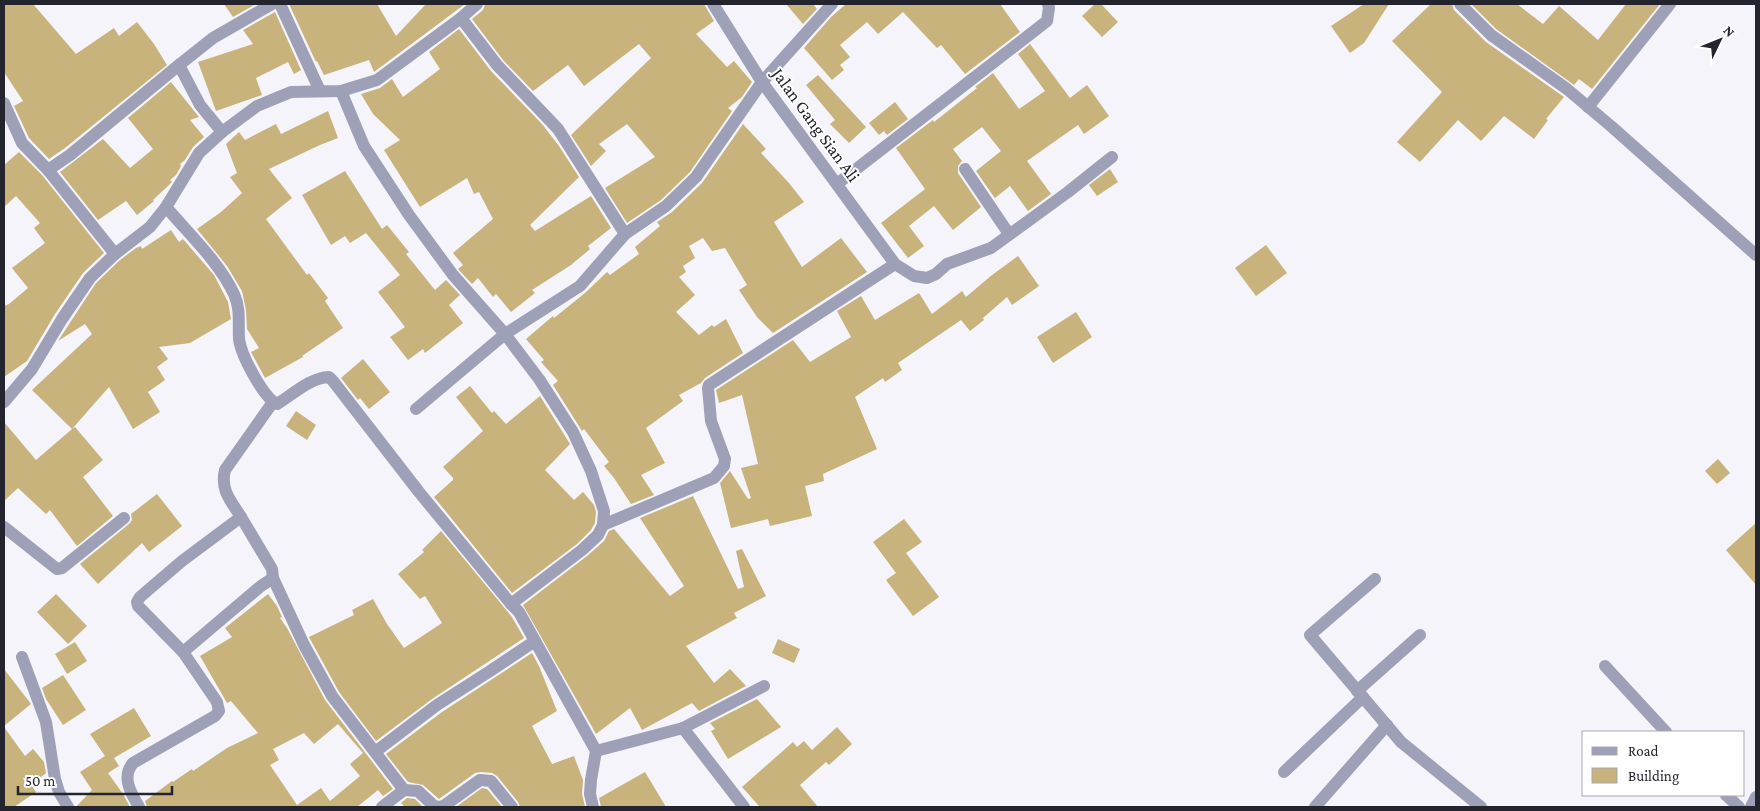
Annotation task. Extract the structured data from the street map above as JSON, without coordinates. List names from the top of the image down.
{
  "streets": {
    "street": ["Jalan Gang Sian Ali"]
  },
  "legend": ["Road", "Building"],
  "scale_bar": "50 m",
  "north": "top right"
}
